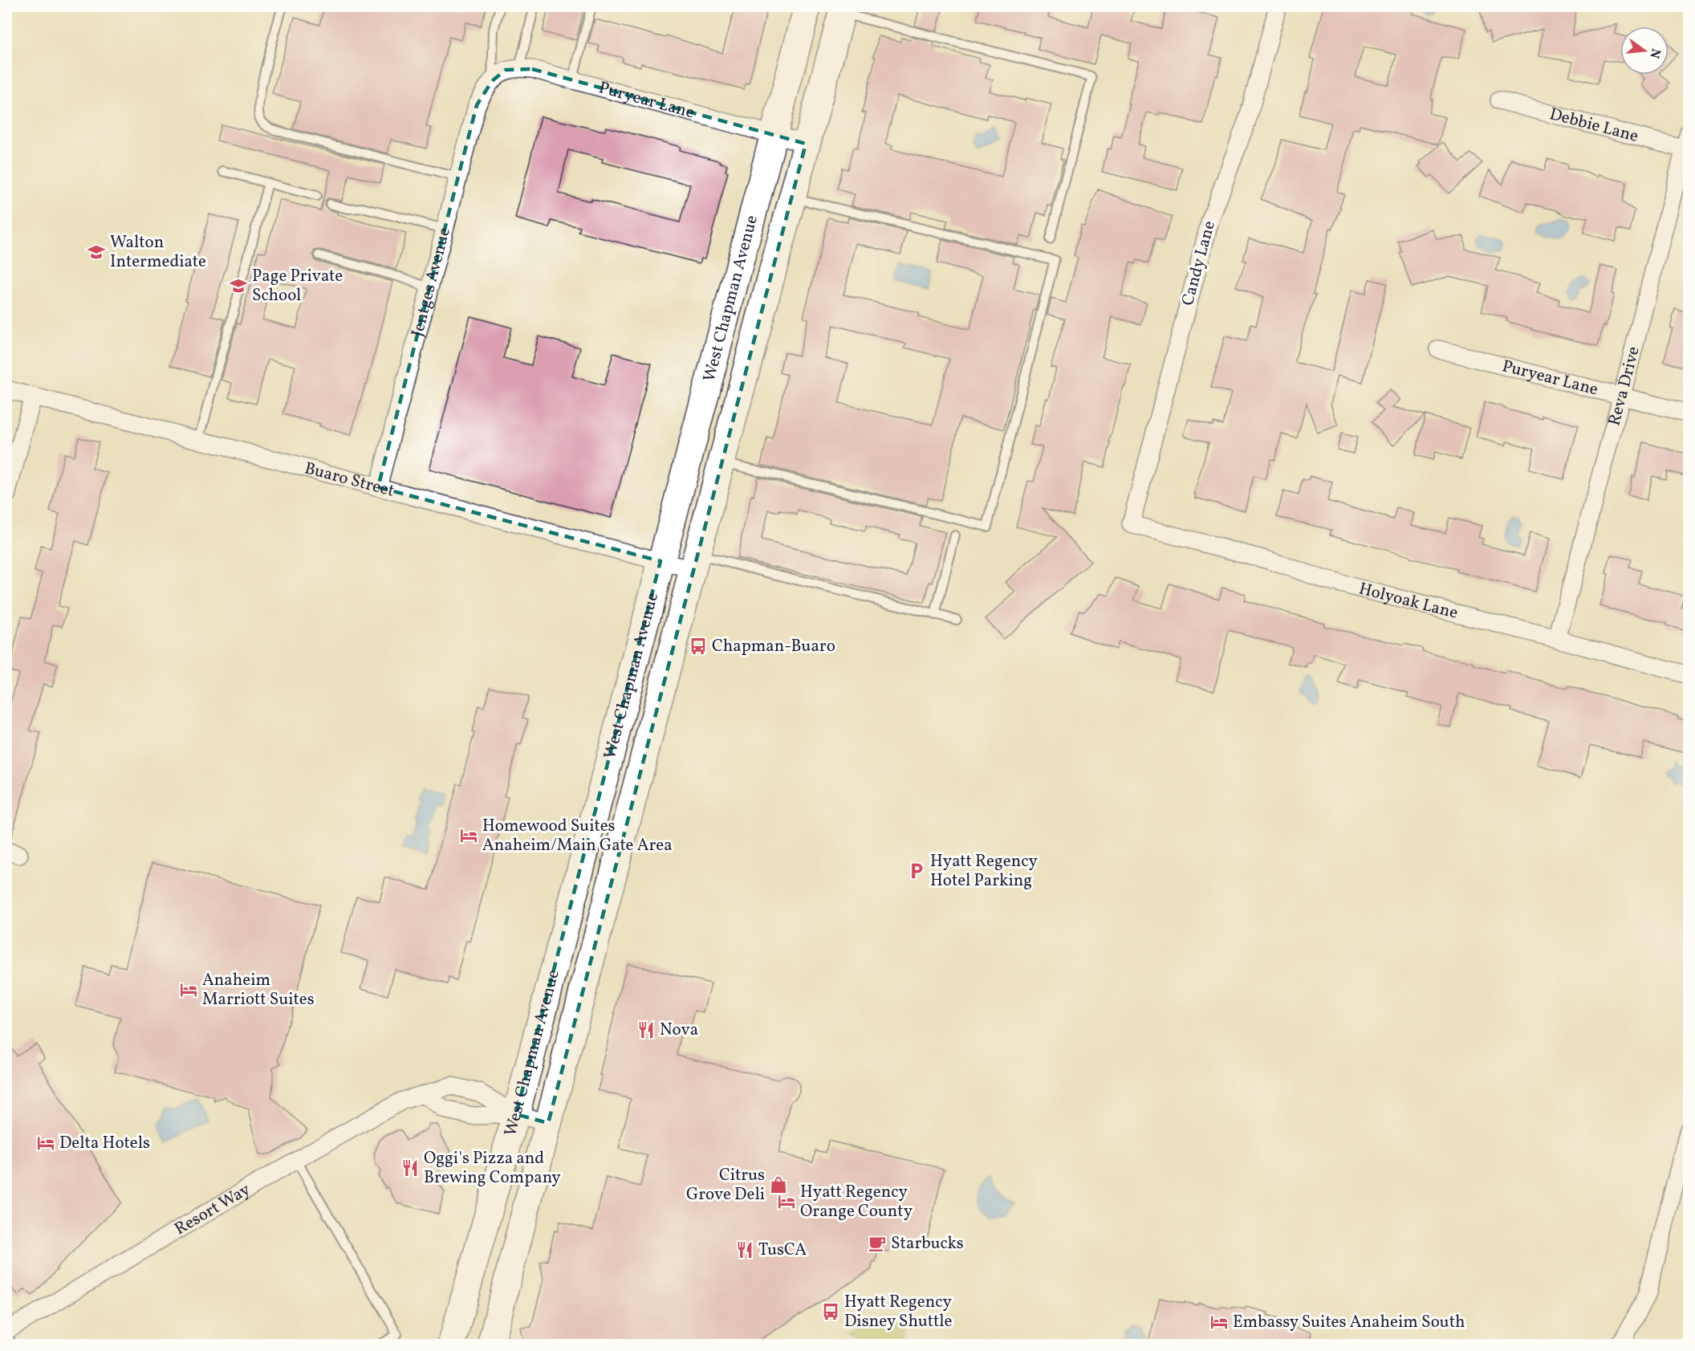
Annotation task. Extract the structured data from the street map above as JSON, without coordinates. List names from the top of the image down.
{
  "streets": {
    "main road": ["West Chapman Avenue"],
    "street": [
      "Puryear Lane",
      "Debbie Lane",
      "Candy Lane",
      "Jentges Avenue",
      "Reva Drive",
      "Buaro Street",
      "Holyoak Lane",
      "Resort Way"
    ]
  },
  "crossings": [
    ["Puryear Lane", "West Chapman Avenue"],
    ["Puryear Lane", "Reva Drive"],
    ["Debbie Lane", "Reva Drive"],
    ["Candy Lane", "Holyoak Lane"],
    ["Jentges Avenue", "Buaro Street"],
    ["West Chapman Avenue", "Buaro Street"],
    ["West Chapman Avenue", "Resort Way"],
    ["Reva Drive", "Holyoak Lane"]
  ],
  "places": {
    "school or university": ["Walton Intermediate", "Page Private School"],
    "bus stop": ["Chapman-Buaro", "Hyatt Regency Disney Shuttle"],
    "hotel": [
      "Homewood Suites Anaheim/Main Gate Area",
      "Anaheim Marriott Suites",
      "Delta Hotels",
      "Hyatt Regency Orange County",
      "Embassy Suites Anaheim South"
    ],
    "parking": ["Hyatt Regency Hotel Parking"],
    "restaurant": ["Nova", "Oggi's Pizza and Brewing Company", "TusCA"],
    "shop": ["Citrus Grove Deli"],
    "cafe": ["Starbucks"]
  },
  "north": "right"
}
